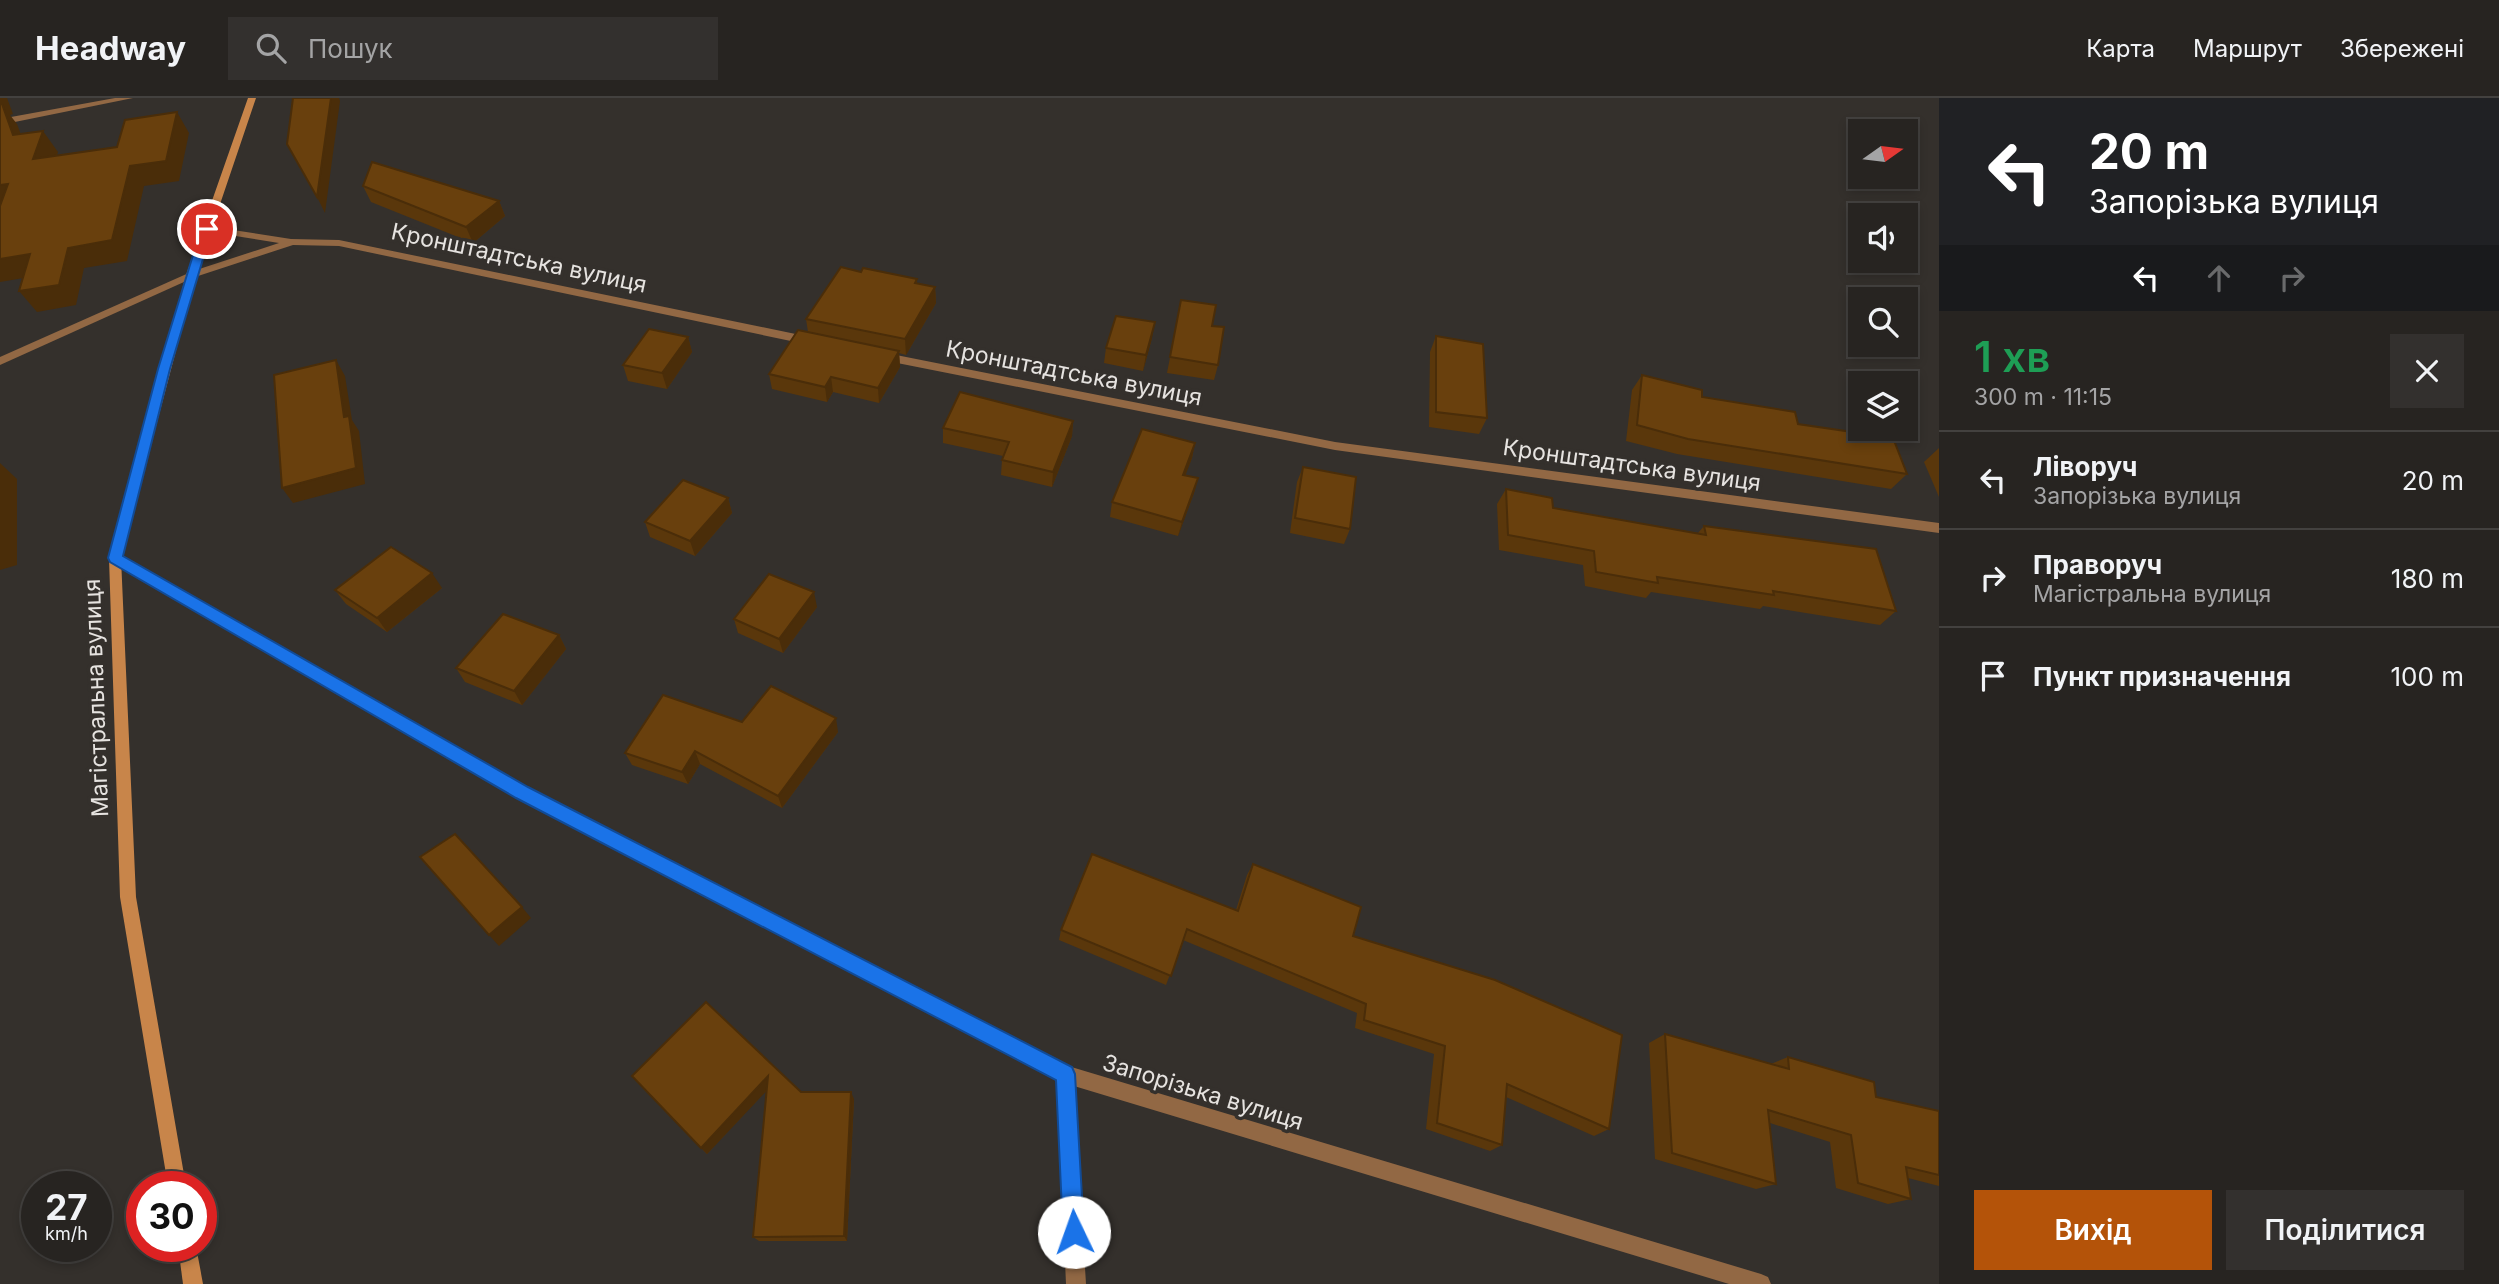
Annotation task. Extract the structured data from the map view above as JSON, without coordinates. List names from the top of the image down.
{
  "streets": {
    "main road": ["Магістральна вулиця"],
    "street": ["Кронштадтська вулиця", "Запорізька вулиця"]
  },
  "crossings": [
    ["Кронштадтська вулиця", "Магістральна вулиця"],
    ["Магістральна вулиця", "Запорізька вулиця"]
  ],
  "north": "right",
  "page": {
    "header": "Headway",
    "search": "Пошук",
    "nav": ["Карта", "Маршрут", "Збережені"],
    "turn": ["20 m", "Запорізька вулиця"],
    "heading": ["1 хв", "300 m · 11:15"],
    "list": [
      {
        "name": "Ліворуч",
        "note": "Запорізька вулиця",
        "value": "20 m"
      },
      {
        "name": "Праворуч",
        "note": "Магістральна вулиця",
        "value": "180 m"
      },
      {
        "name": "Пункт призначення",
        "value": "100 m"
      }
    ],
    "speed": "27 km/h",
    "limit": "30",
    "buttons": ["Вихід", "Поділитися"]
  }
}
